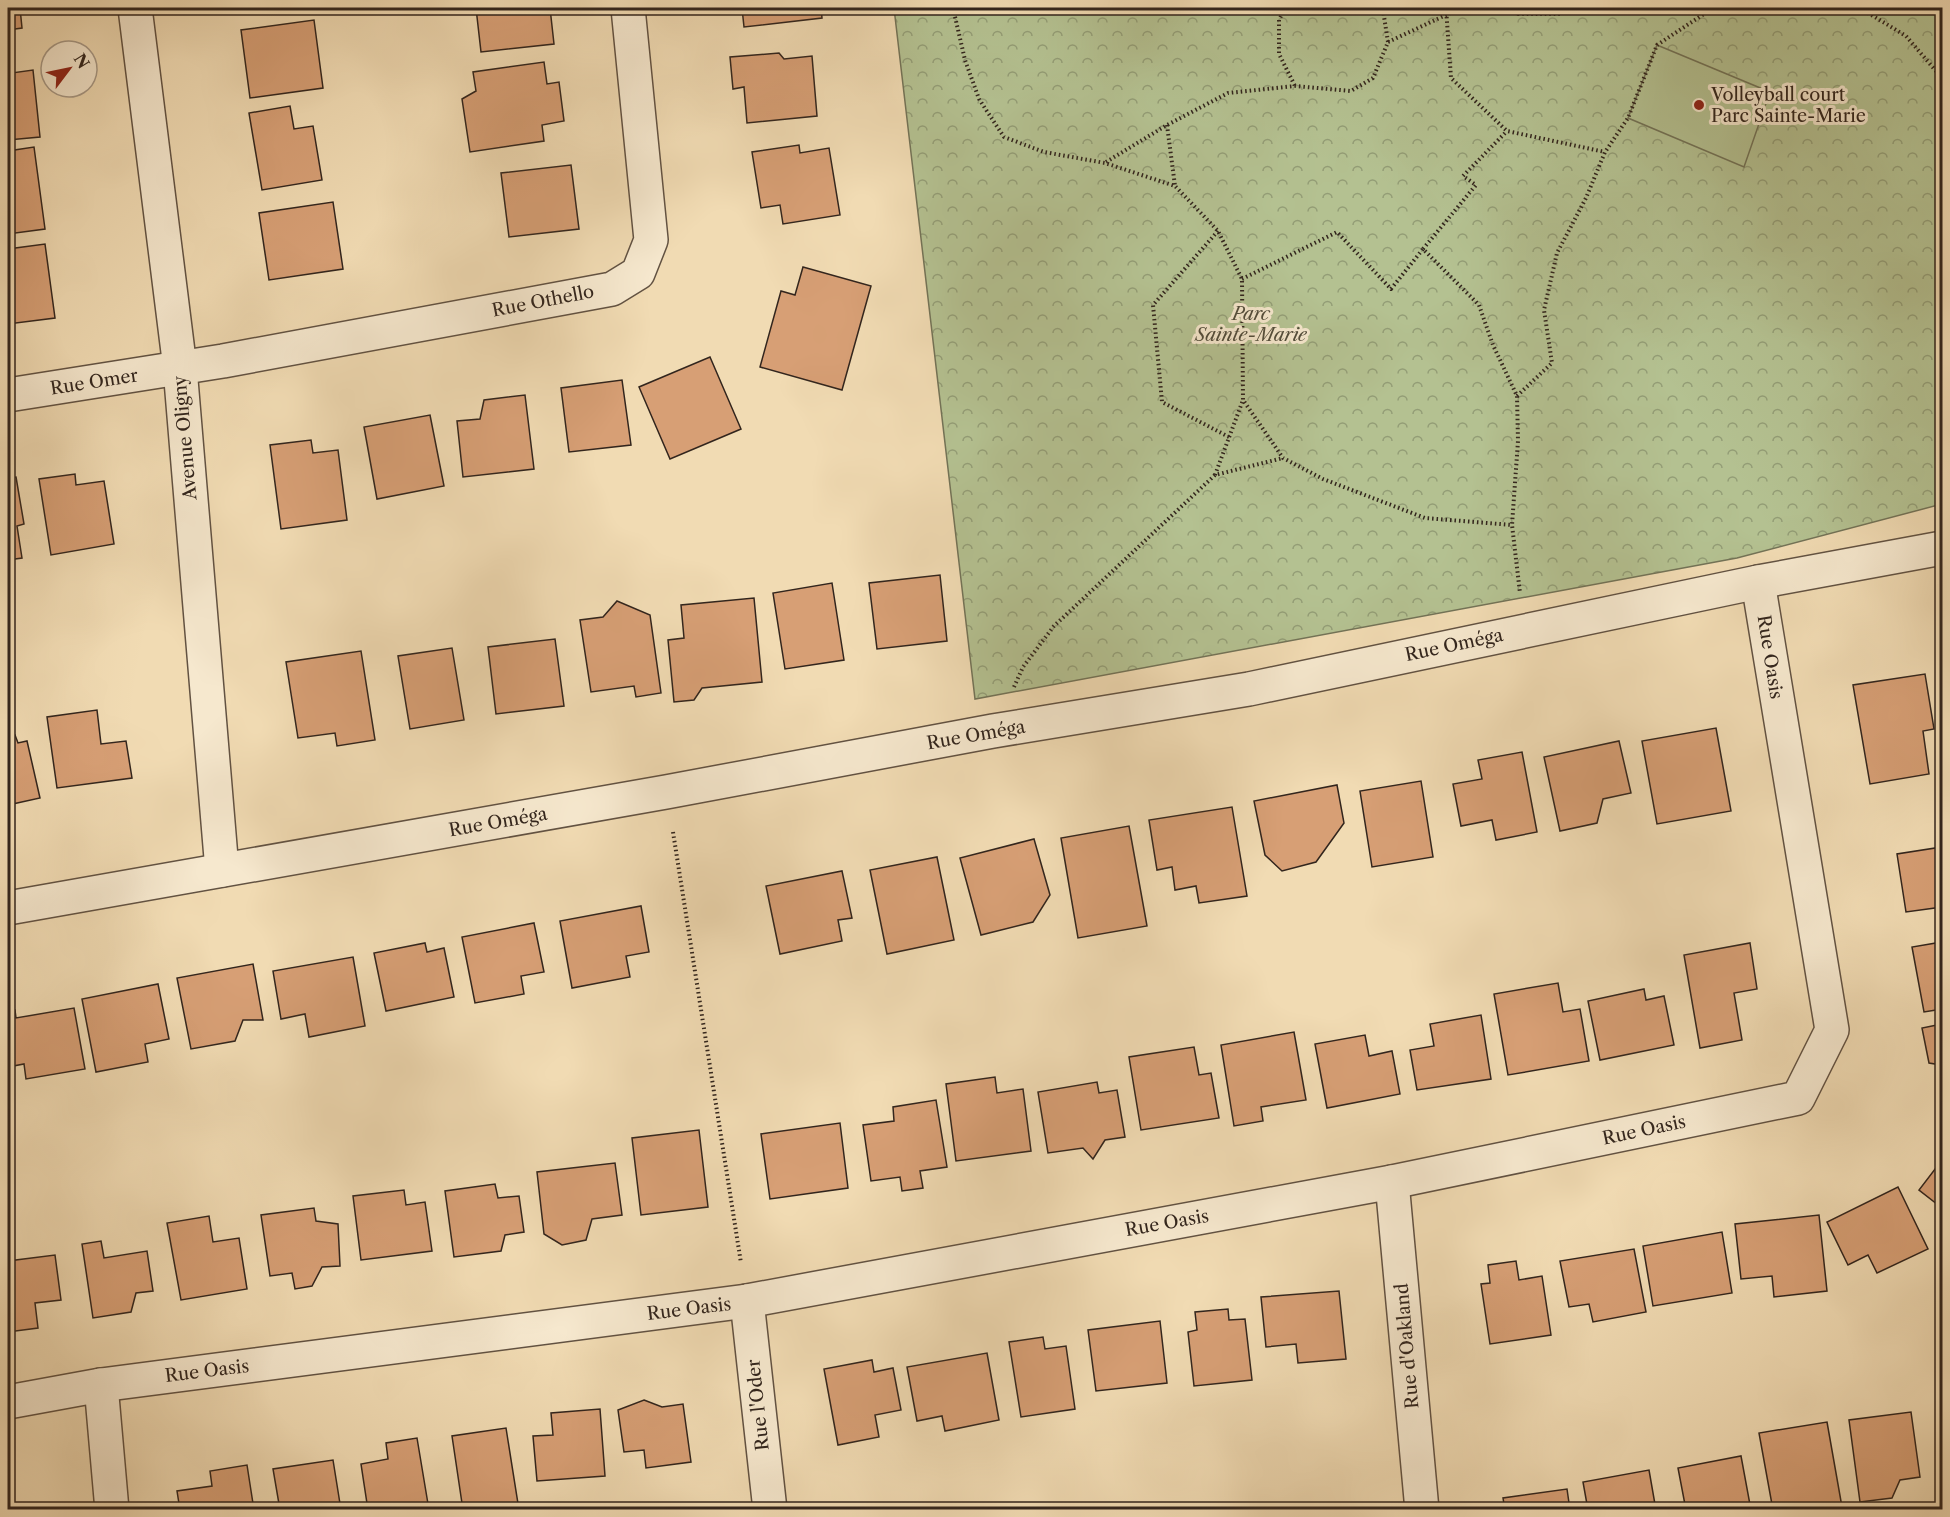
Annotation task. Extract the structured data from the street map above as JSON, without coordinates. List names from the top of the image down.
{
  "streets": {
    "street": [
      "Rue Othello",
      "Rue Omer",
      "Avenue Oligny",
      "Rue Oméga",
      "Rue Oasis",
      "Rue d'Oakland",
      "Rue l'Oder"
    ]
  },
  "crossings": [
    ["Rue Othello", "Rue Omer"],
    ["Rue Othello", "Avenue Oligny"],
    ["Rue Omer", "Avenue Oligny"],
    ["Avenue Oligny", "Rue Oméga"],
    ["Rue Oméga", "Rue Oasis"],
    ["Rue Oasis", "Rue d'Oakland"],
    ["Rue Oasis", "Rue l'Oder"]
  ],
  "parks": ["Parc Sainte-Marie"],
  "places": ["Volleyball court Parc Sainte-Marie"],
  "north": "top right"
}
